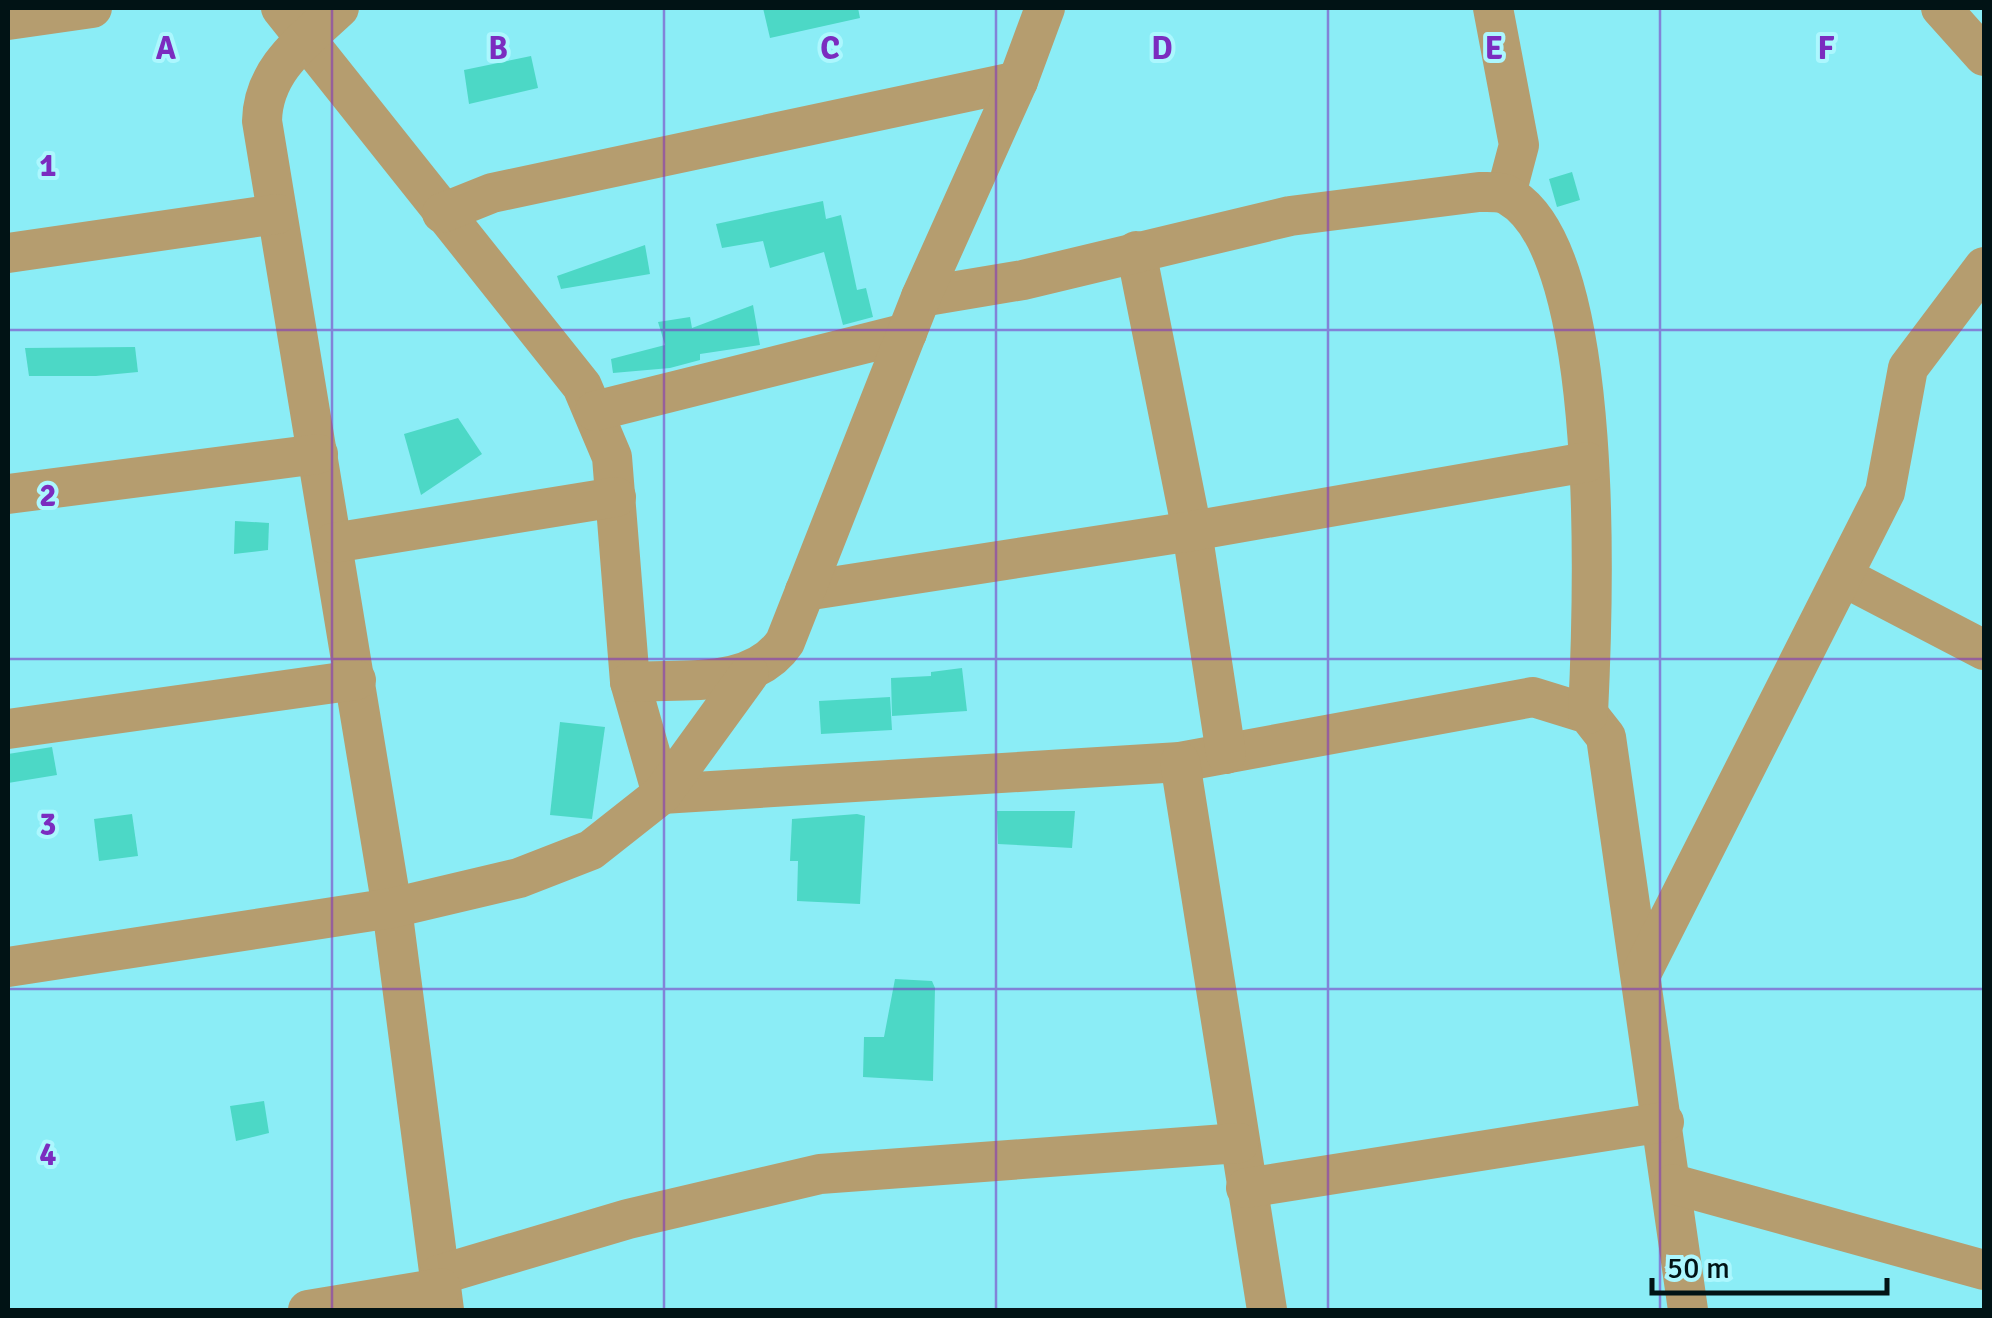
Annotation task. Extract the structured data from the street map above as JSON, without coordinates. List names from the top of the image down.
{
  "scale_bar": "50 m",
  "grid": {
    "columns": [
      "A",
      "B",
      "C",
      "D",
      "E",
      "F"
    ],
    "rows": [
      "1",
      "2",
      "3",
      "4"
    ]
  }
}
